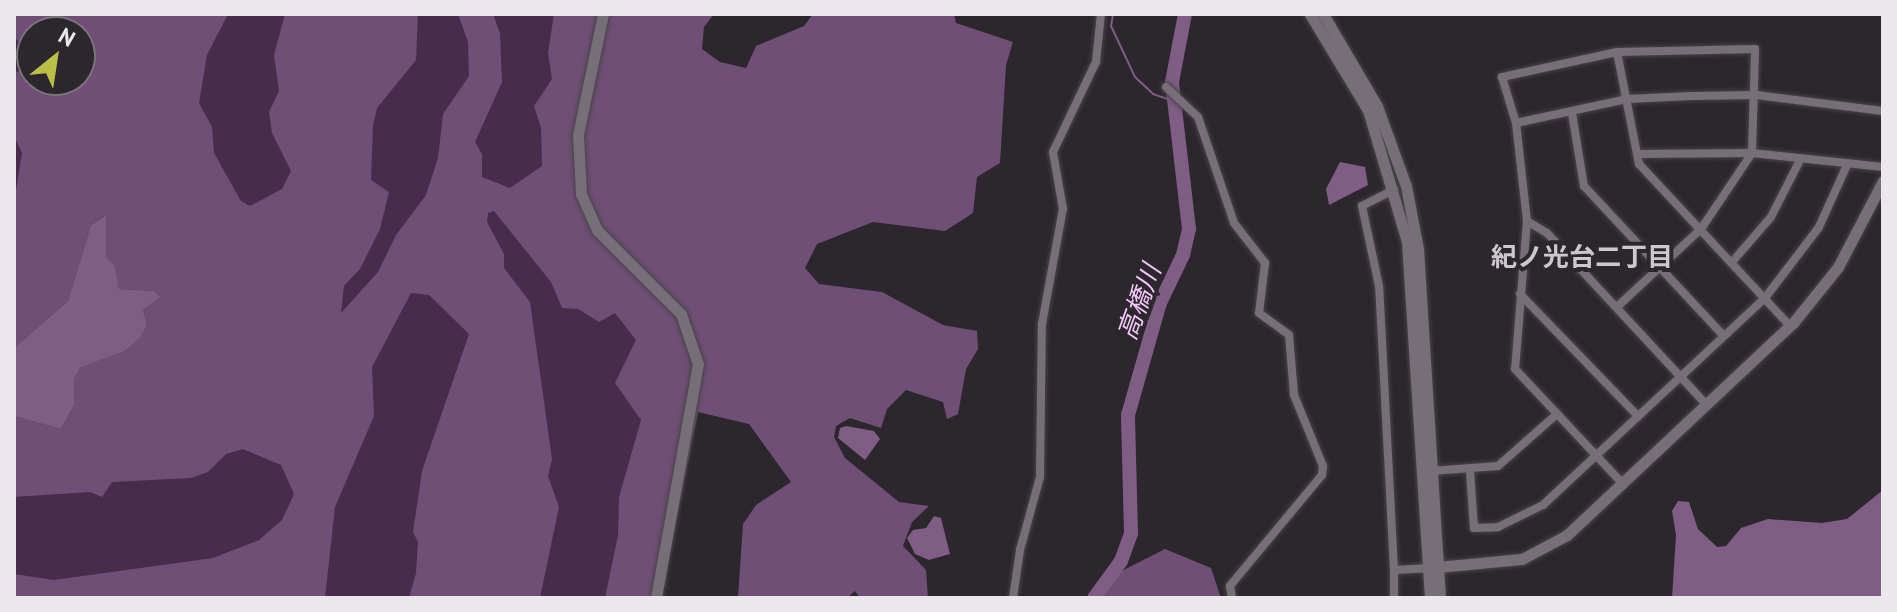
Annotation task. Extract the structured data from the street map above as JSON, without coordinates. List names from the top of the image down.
{
  "districts": ["紀ノ光台二丁目"],
  "water": ["高橋川"],
  "north": "top right"
}
